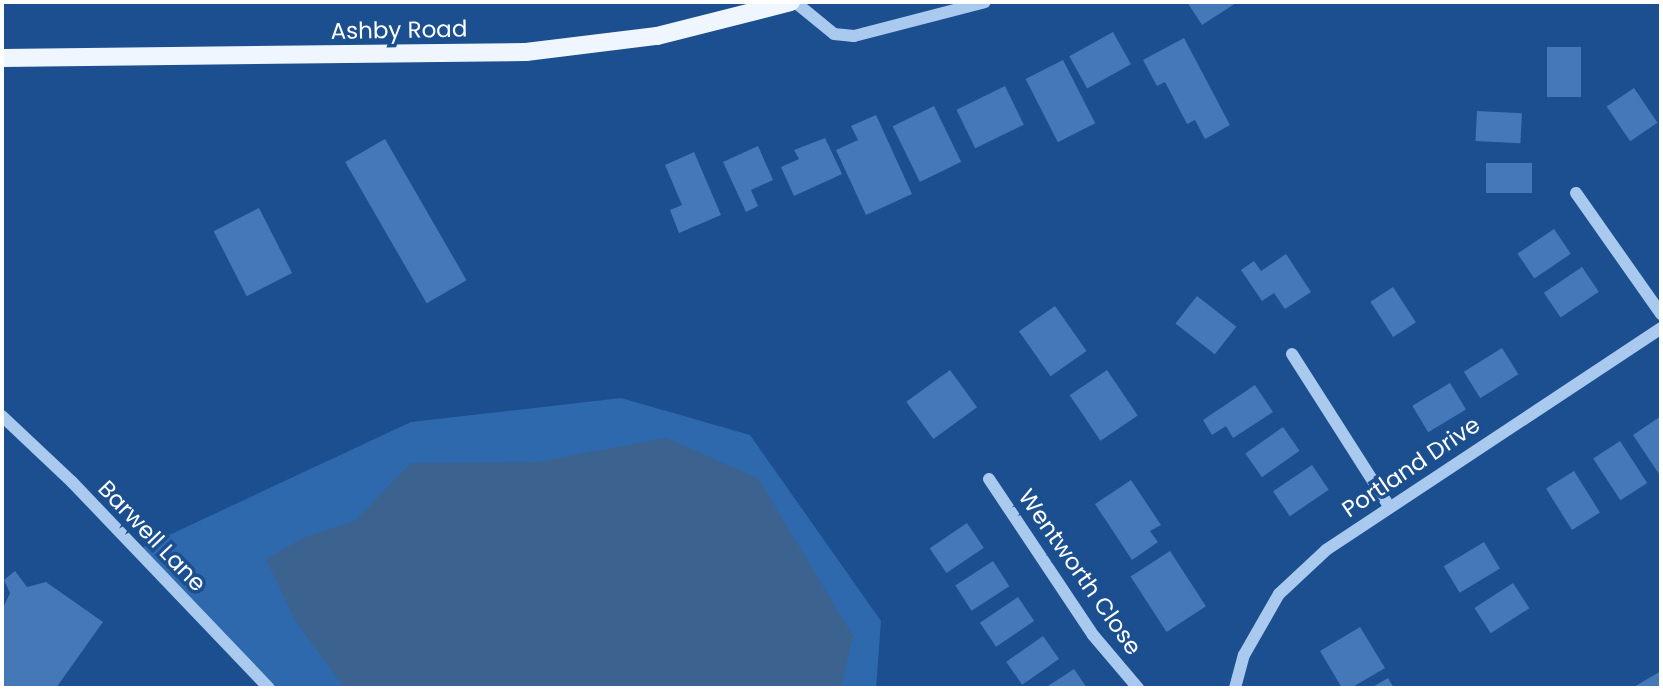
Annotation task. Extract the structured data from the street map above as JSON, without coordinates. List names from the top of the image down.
{
  "streets": {
    "main road": ["Ashby Road"],
    "street": ["Portland Drive", "Barwell Lane", "Wentworth Close"]
  }
}
